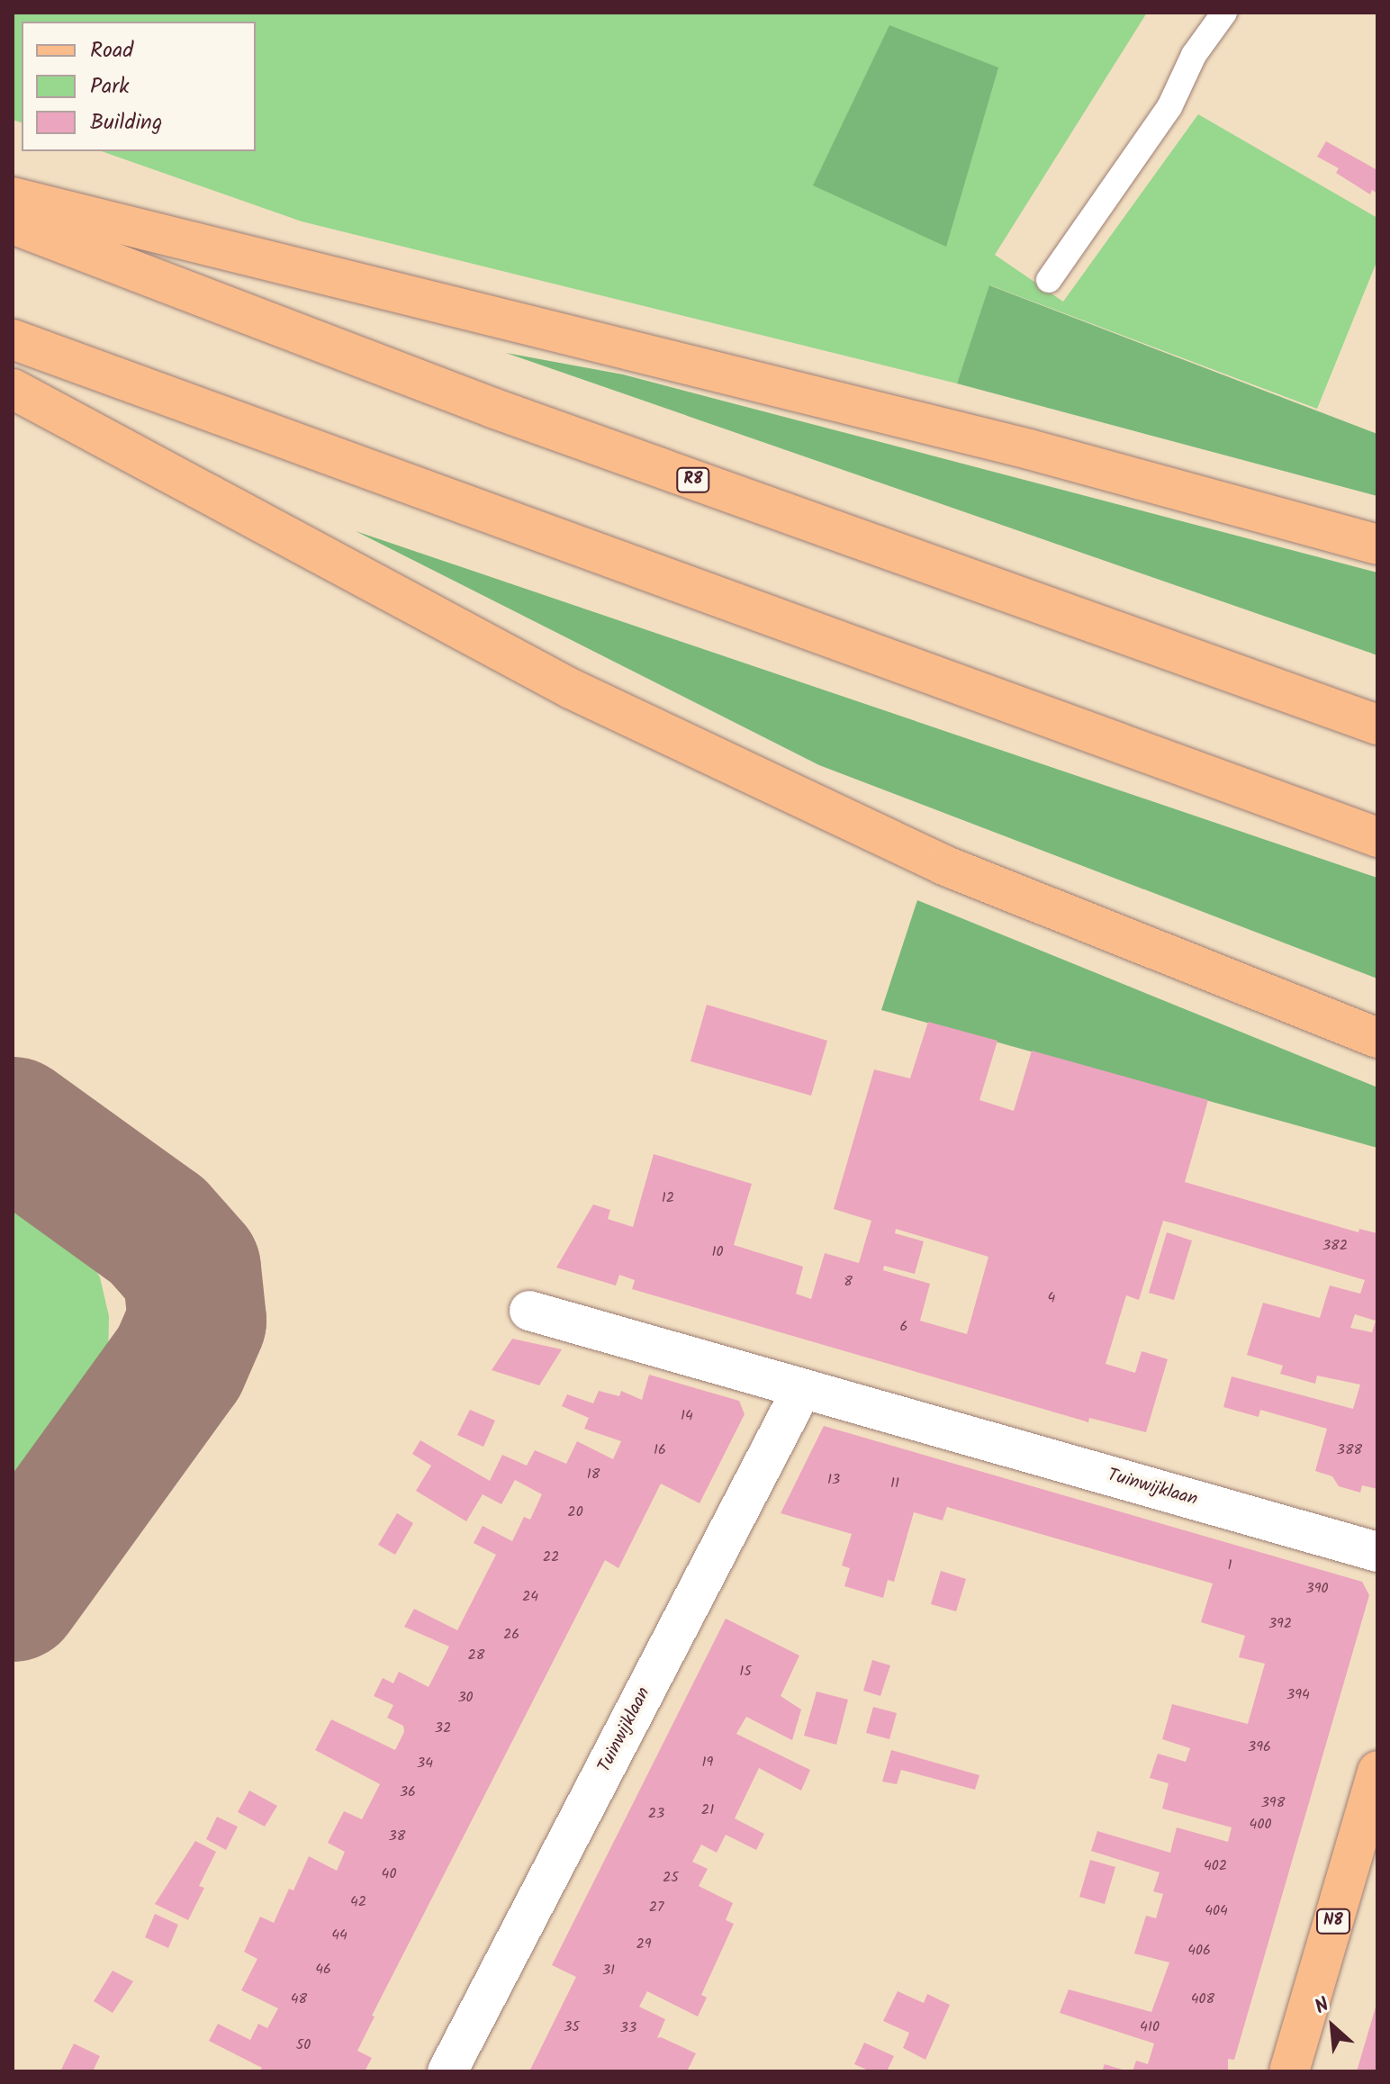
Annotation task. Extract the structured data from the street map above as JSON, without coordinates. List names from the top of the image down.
{
  "streets": {
    "main road": ["R8", "N8"],
    "street": ["Tuinwijklaan"]
  },
  "house_numbers": [
    "12",
    "382",
    "10",
    "8",
    "4",
    "6",
    "14",
    "16",
    "388",
    "18",
    "13",
    "11",
    "20",
    "22",
    "1",
    "390",
    "24",
    "392",
    "26",
    "28",
    "15",
    "394",
    "30",
    "32",
    "396",
    "19",
    "34",
    "36",
    "398",
    "21",
    "23",
    "400",
    "38",
    "402",
    "40",
    "25",
    "42",
    "27",
    "404",
    "44",
    "29",
    "406",
    "46",
    "31",
    "48",
    "408",
    "35",
    "410",
    "33",
    "50"
  ],
  "legend": ["Road", "Park", "Building"],
  "north": "top left"
}
